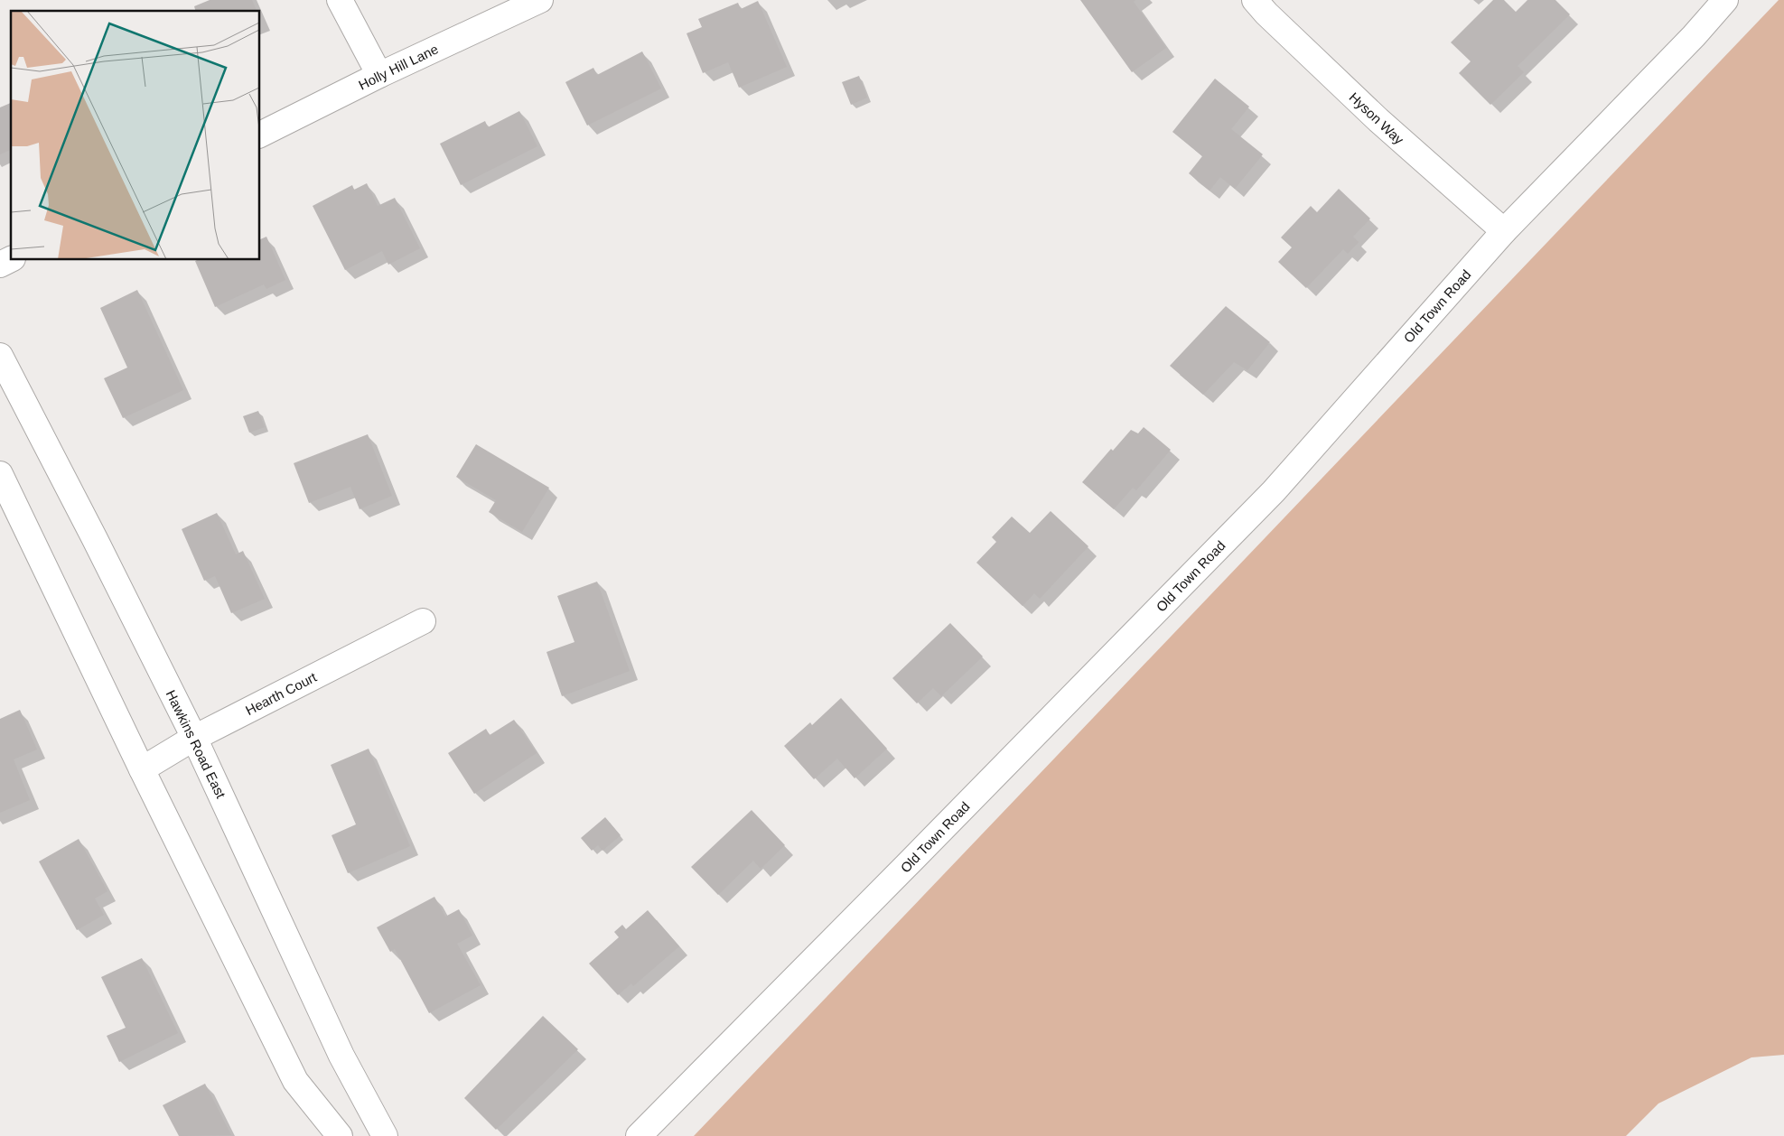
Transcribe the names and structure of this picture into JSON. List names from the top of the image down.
{
  "streets": {
    "street": [
      "Holly Hill Lane",
      "Hyson Way",
      "Old Town Road",
      "Hearth Court",
      "Hawkins Road East"
    ]
  },
  "crossings": [
    ["Hyson Way", "Old Town Road"],
    ["Hearth Court", "Hawkins Road East"]
  ]
}
